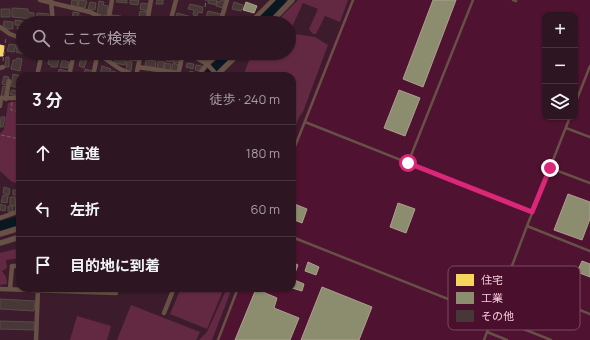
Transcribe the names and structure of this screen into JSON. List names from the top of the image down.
{
  "legend": ["住宅", "工業", "その他"],
  "page": {
    "map_buttons": ["+", "−"],
    "search": "ここで検索",
    "heading": ["3 分", "徒歩 · 240 m"],
    "list": [
      ["直進", "180 m"],
      ["左折", "60 m"],
      "目的地に到着"
    ]
  }
}
